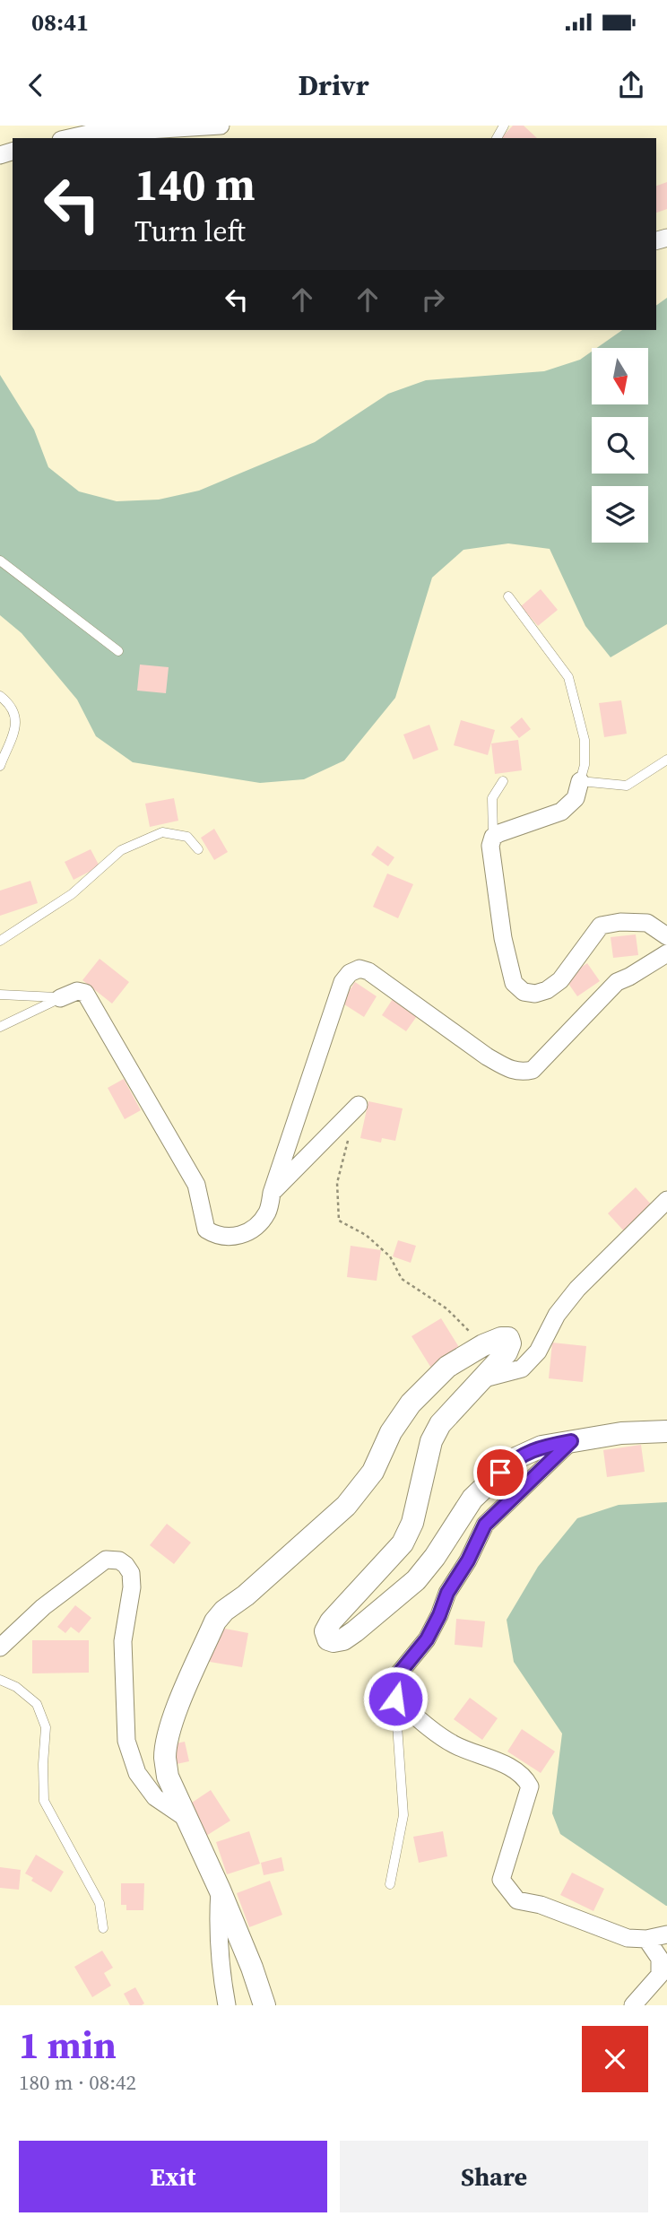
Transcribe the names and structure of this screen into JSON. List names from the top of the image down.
{
  "north": "bottom",
  "page": {
    "status": "08:41",
    "header": "Drivr",
    "turn": ["140 m", "Turn left"],
    "heading": ["1 min", "180 m · 08:42"],
    "buttons": ["Exit", "Share"]
  }
}
